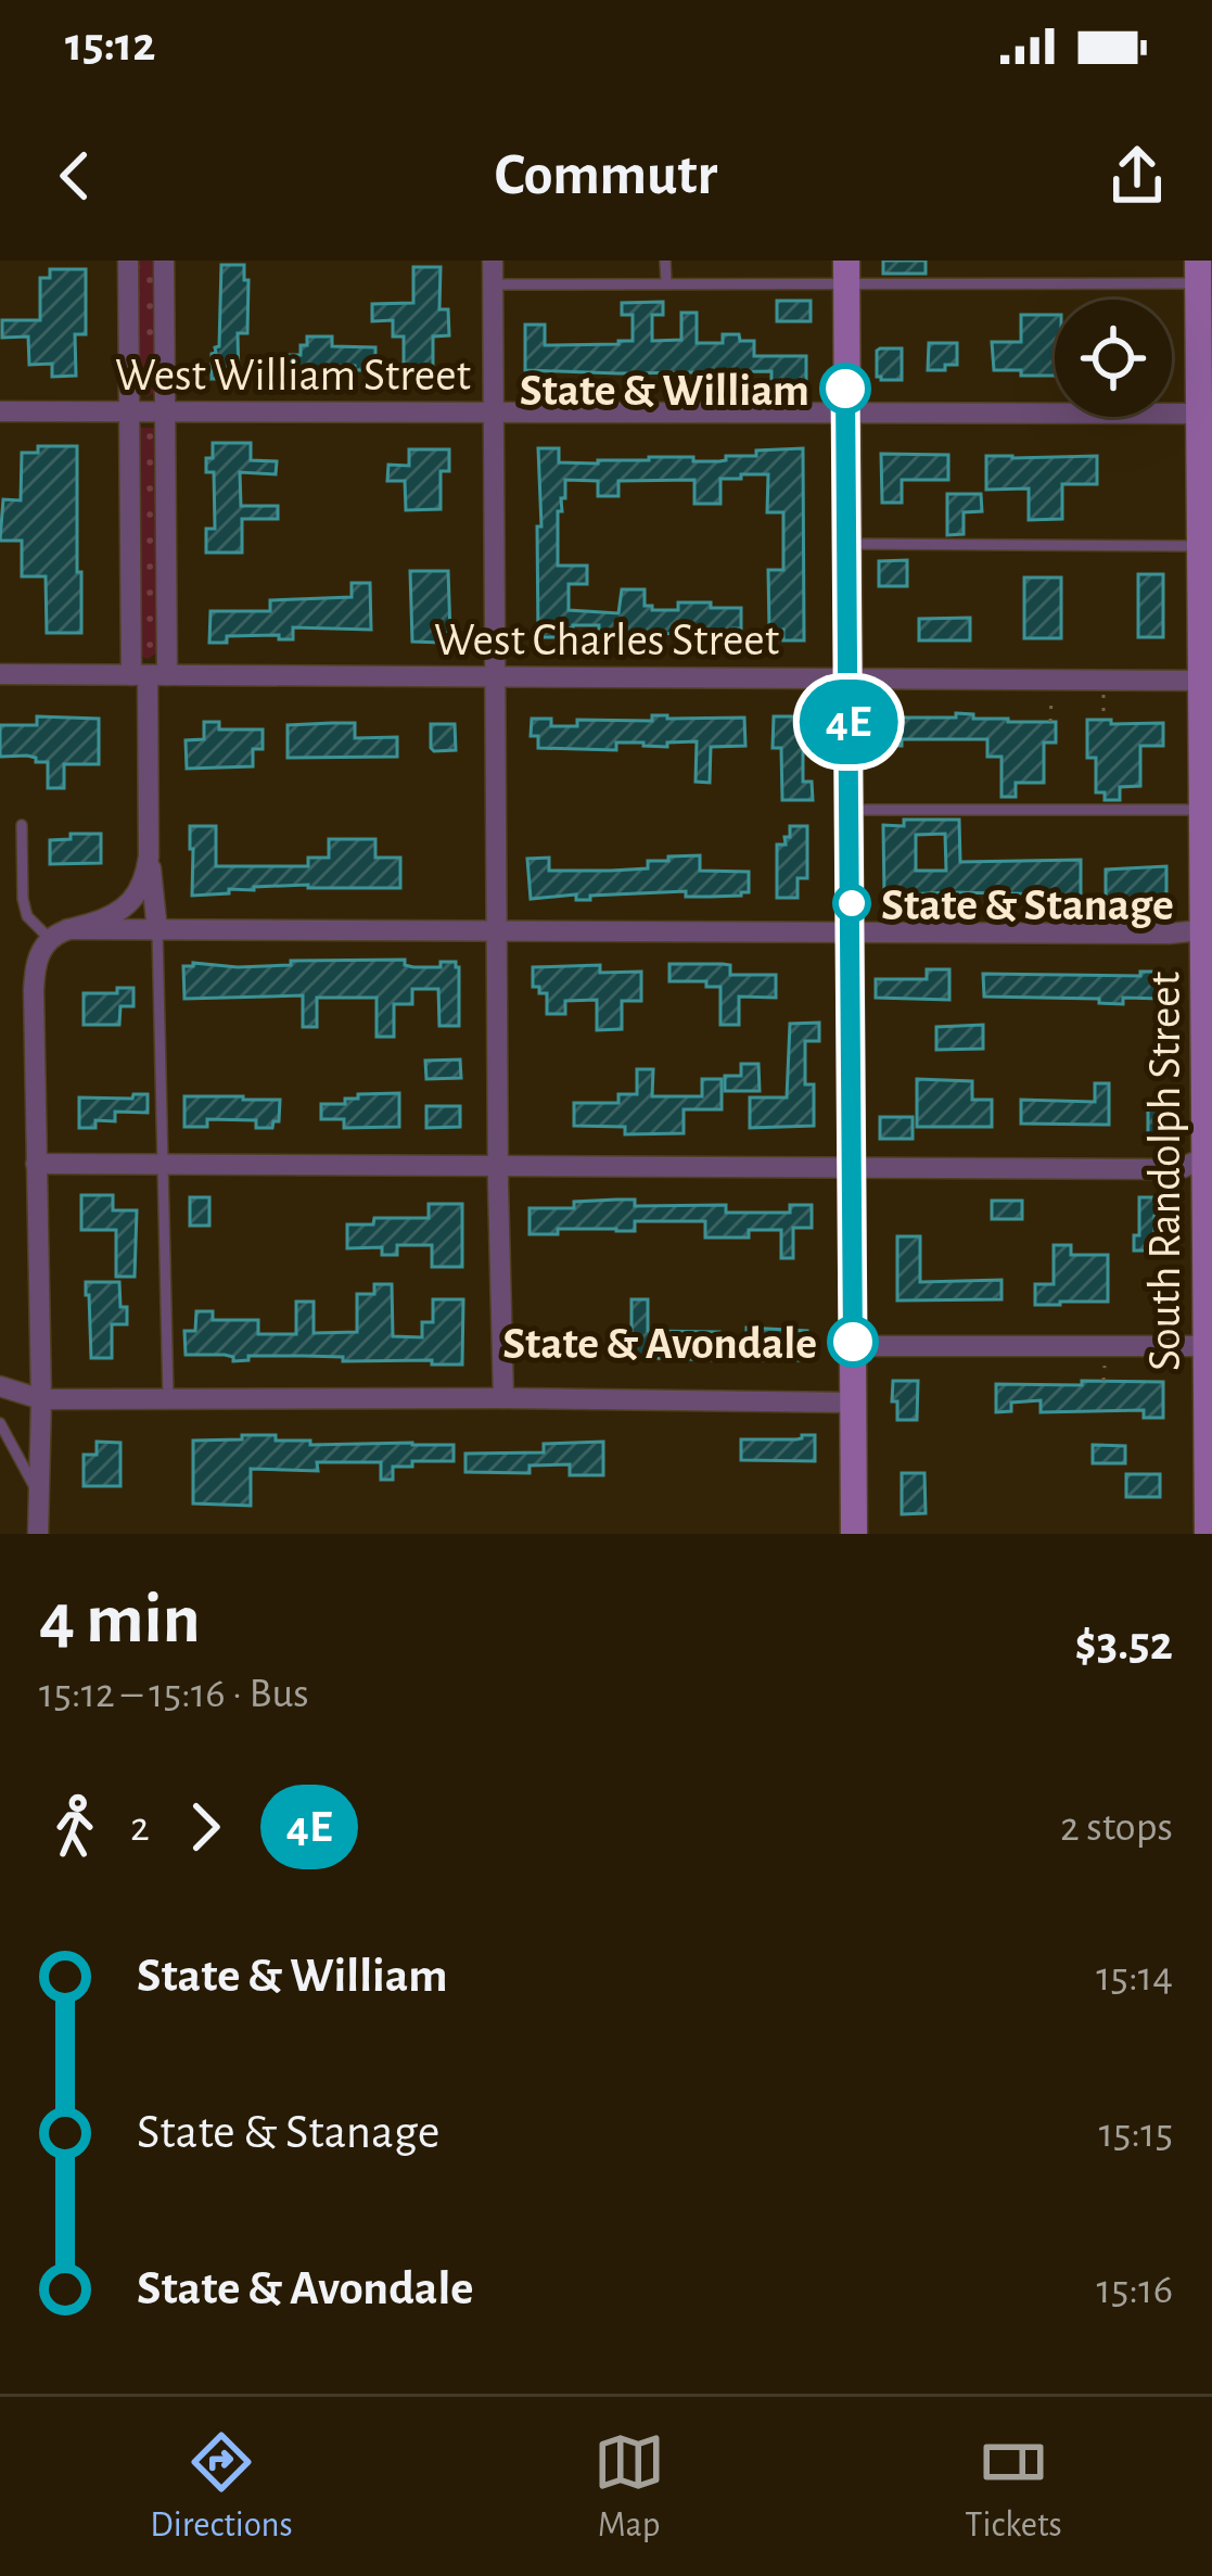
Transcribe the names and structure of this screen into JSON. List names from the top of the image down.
{
  "streets": {
    "main road": ["South Randolph Street"],
    "street": ["West William Street", "West Charles Street"]
  },
  "crossings": [
    ["West William Street", "South Randolph Street"],
    ["West Charles Street", "South Randolph Street"]
  ],
  "places": ["State & William", "State & Stanage", "State & Avondale"],
  "lines": ["bus line 4E"],
  "page": {
    "status": "15:12",
    "header": "Commutr",
    "on_map": "4E",
    "heading": ["4 min", "15:12 – 15:16 · Bus", "$3.52"],
    "legs": ["2", "4E", "2 stops"],
    "list": [
      {
        "name": "State & William",
        "value": "15:14"
      },
      {
        "name": "State & Stanage",
        "value": "15:15"
      },
      {
        "name": "State & Avondale",
        "value": "15:16"
      }
    ],
    "tabs": ["Directions", "Map", "Tickets"]
  }
}
